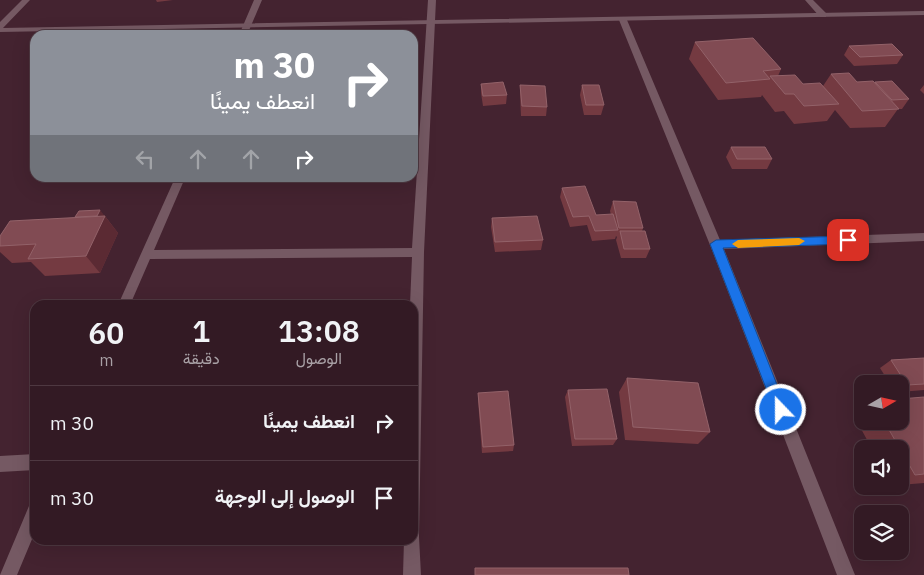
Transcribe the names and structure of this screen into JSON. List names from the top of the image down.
{
  "north": "right",
  "page": {
    "turn": ["30 m", "انعطف يمينًا"],
    "eta": [
      "13:08",
      "الوصول",
      "1",
      "دقيقة",
      "60",
      "m"
    ],
    "list": [
      {
        "name": "انعطف يمينًا",
        "value": "30 m"
      },
      {
        "name": "الوصول إلى الوجهة",
        "value": "30 m"
      }
    ]
  }
}
